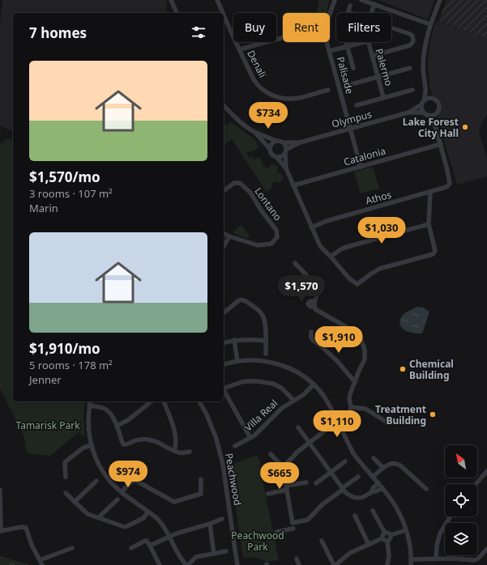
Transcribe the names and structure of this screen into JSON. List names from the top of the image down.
{
  "streets": {
    "street": [
      "Denali",
      "Palermo",
      "Palisade",
      "Olympus",
      "Catalonia",
      "Athos",
      "Lontano",
      "Villa Real",
      "Peachwood"
    ]
  },
  "crossings": [
    ["Palisade", "Olympus"],
    ["Palisade", "Catalonia"],
    ["Catalonia", "Athos"]
  ],
  "parks": ["Tamarisk Park", "Peachwood Park"],
  "places": ["Lake Forest City Hall", "Chemical Building", "Treatment Building"],
  "north": "top left",
  "page": {
    "chip": ["Buy", "Rent", "Filters"],
    "heading": "7 homes",
    "list": [
      {
        "name": "$1,570/mo",
        "note": "3 rooms · 107 m² · Marin"
      },
      {
        "name": "$1,910/mo",
        "note": "5 rooms · 178 m² · Jenner"
      }
    ],
    "price": [
      "$734",
      "$1,030",
      "$1,570",
      "$1,910",
      "$1,110",
      "$974",
      "$665"
    ]
  }
}
